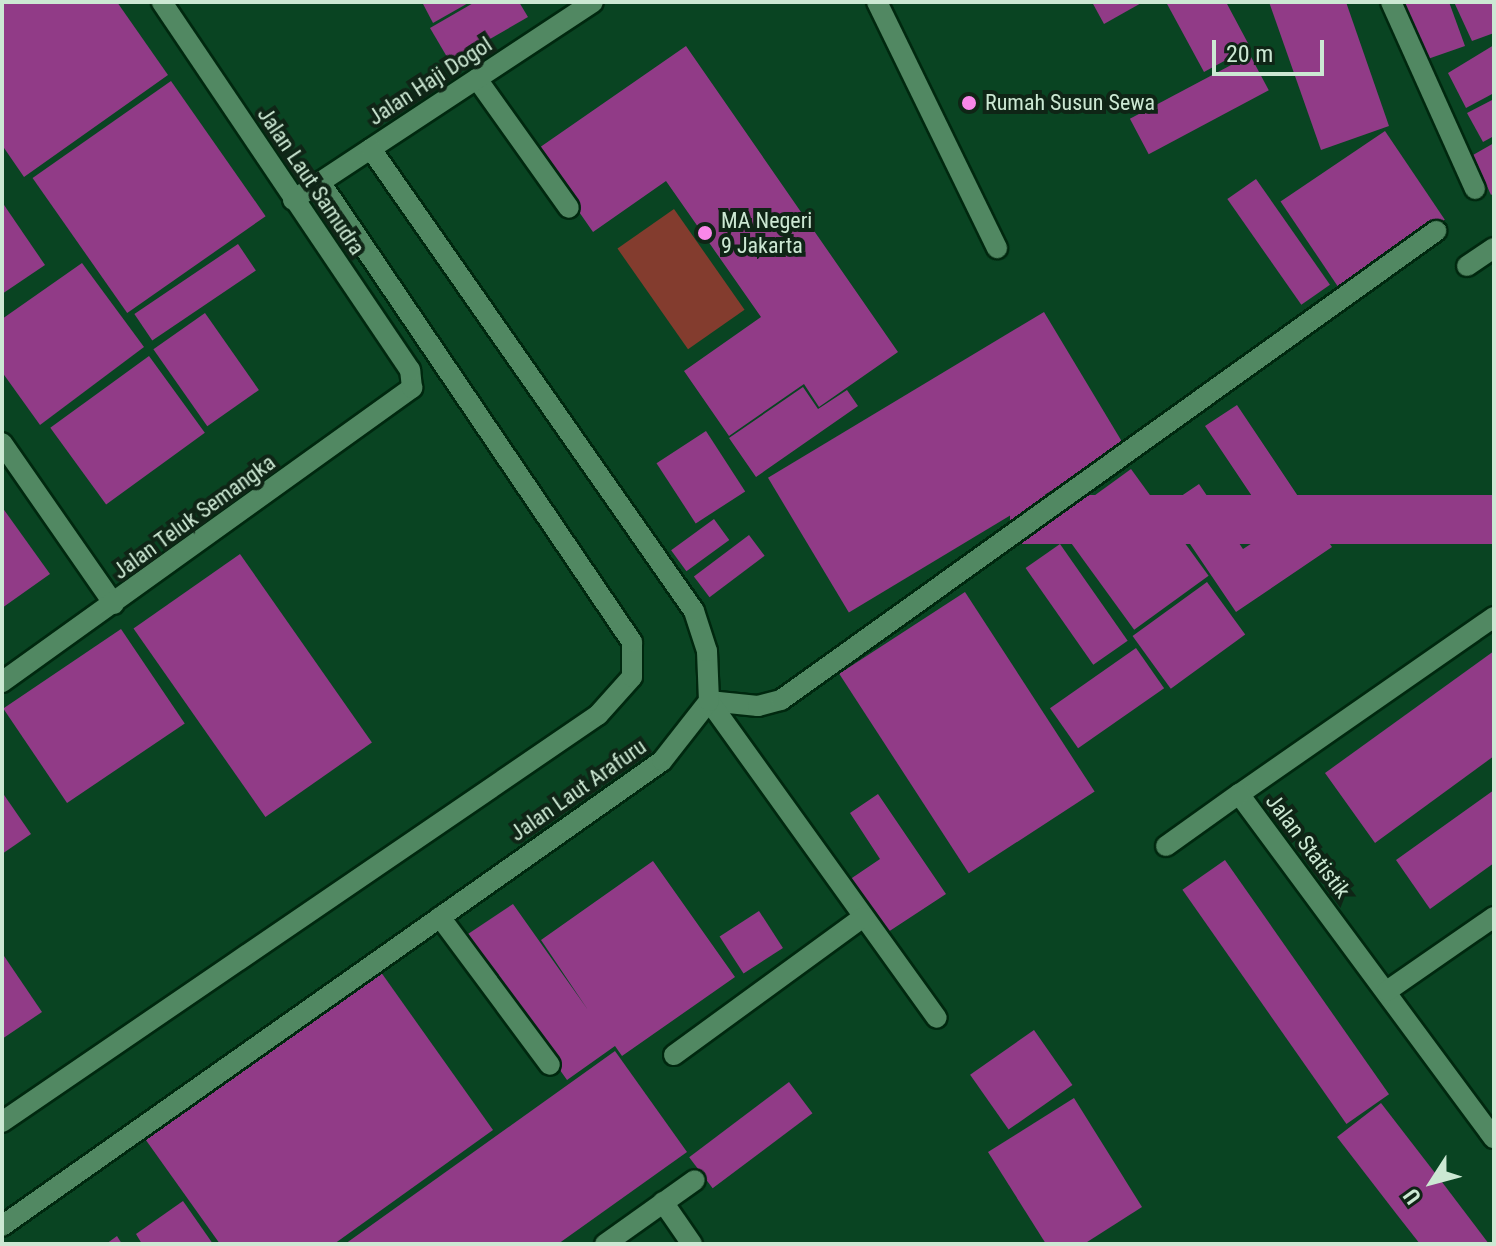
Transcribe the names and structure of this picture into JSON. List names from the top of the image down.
{
  "streets": {
    "street": [
      "Jalan Haji Dogol",
      "Jalan Laut Samudra",
      "Jalan Teluk Semangka",
      "Jalan Laut Arafuru",
      "Jalan Statistik"
    ]
  },
  "crossings": [
    ["Jalan Haji Dogol", "Jalan Laut Samudra"],
    ["Jalan Laut Samudra", "Jalan Teluk Semangka"]
  ],
  "places": ["Rumah Susun Sewa", "MA Negeri 9 Jakarta"],
  "scale_bar": "20 m",
  "north": "bottom left"
}
